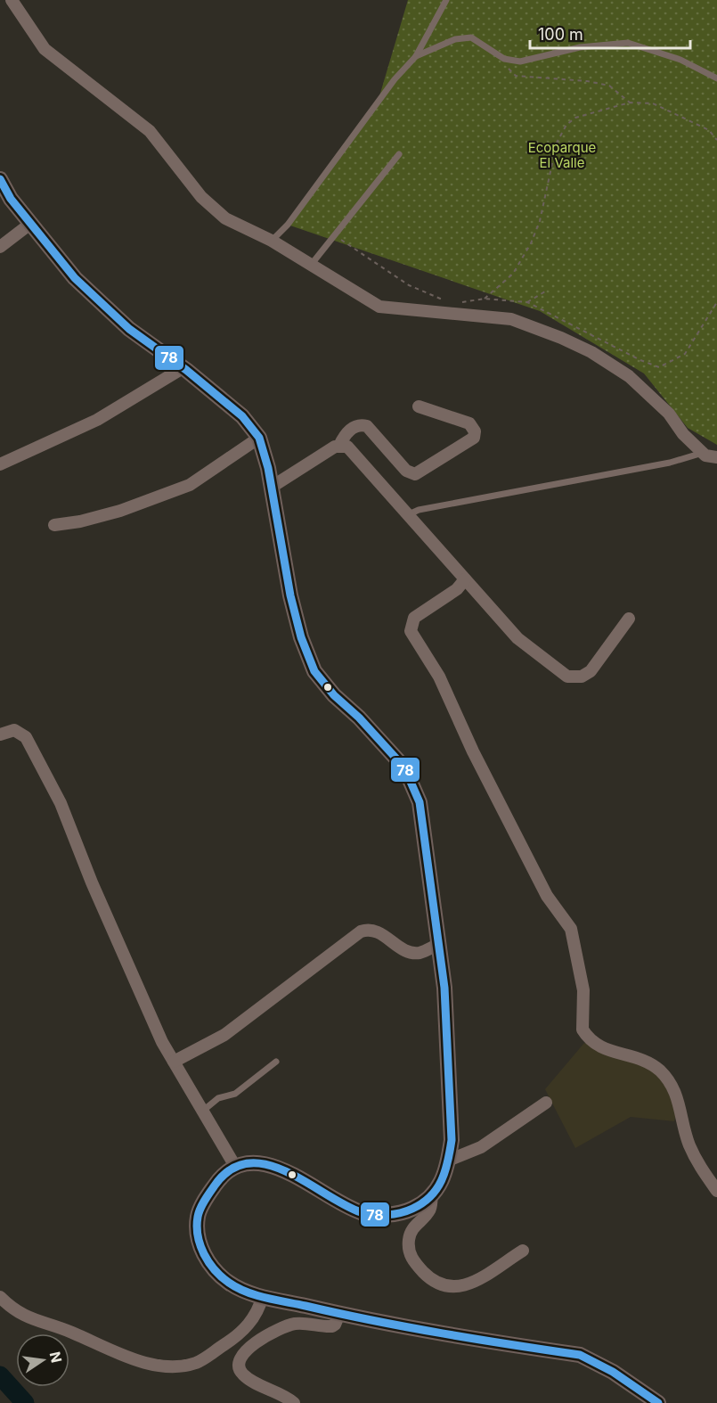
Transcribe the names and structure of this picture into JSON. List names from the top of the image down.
{
  "parks": ["Ecoparque El Valle"],
  "lines": ["transit line 78"],
  "scale_bar": "100 m",
  "north": "right"
}
